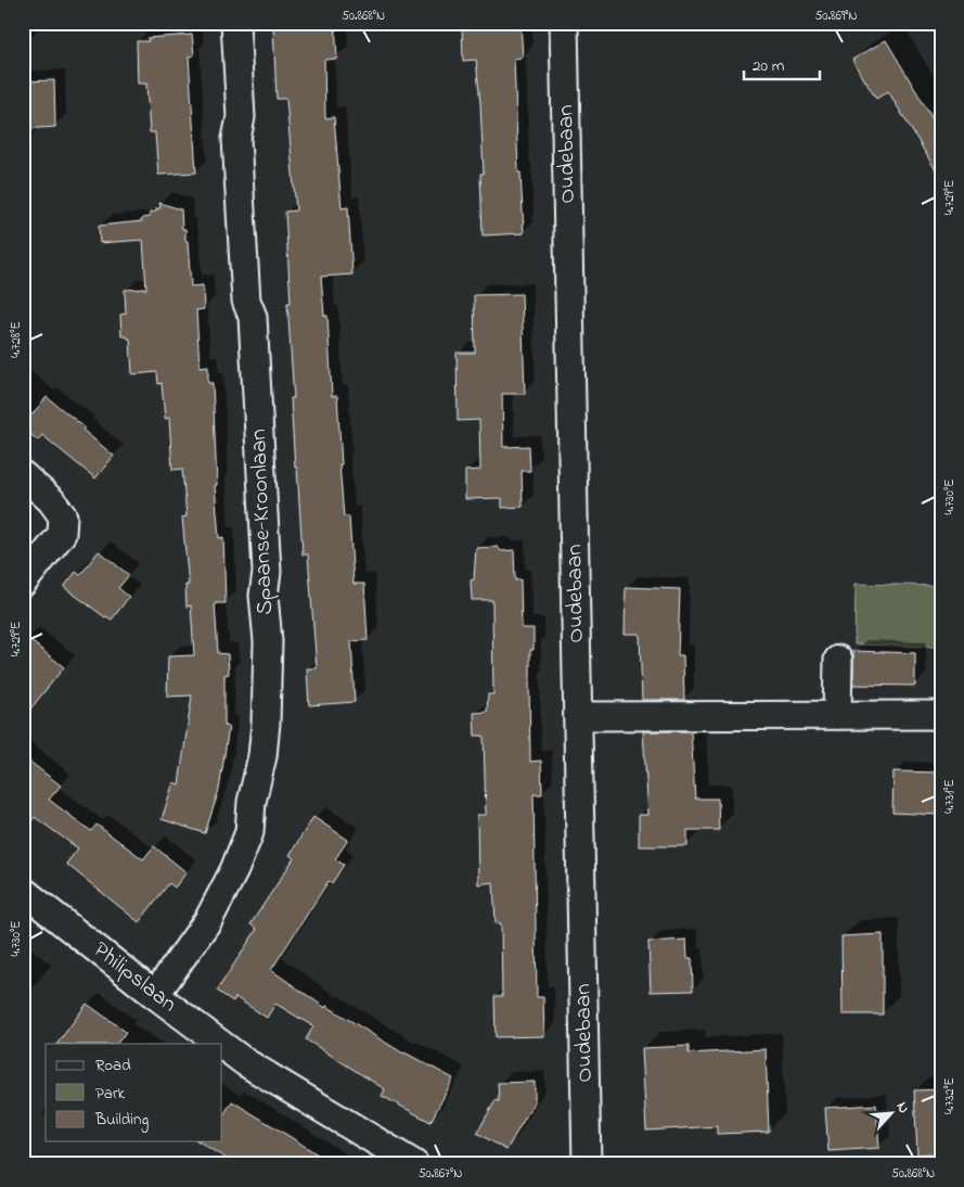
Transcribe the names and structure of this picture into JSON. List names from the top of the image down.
{
  "streets": {
    "street": ["Oudebaan", "Spaanse-Kroonlaan", "Philipslaan"]
  },
  "crossings": [
    ["Spaanse-Kroonlaan", "Philipslaan"]
  ],
  "legend": ["Road", "Park", "Building"],
  "scale_bar": "20 m",
  "north": "top right",
  "coordinates": [
    "50.868°N",
    "50.869°N",
    "4.729°E",
    "4.728°E",
    "4.730°E",
    "4.731°E",
    "4.732°E",
    "50.867°N"
  ]
}
